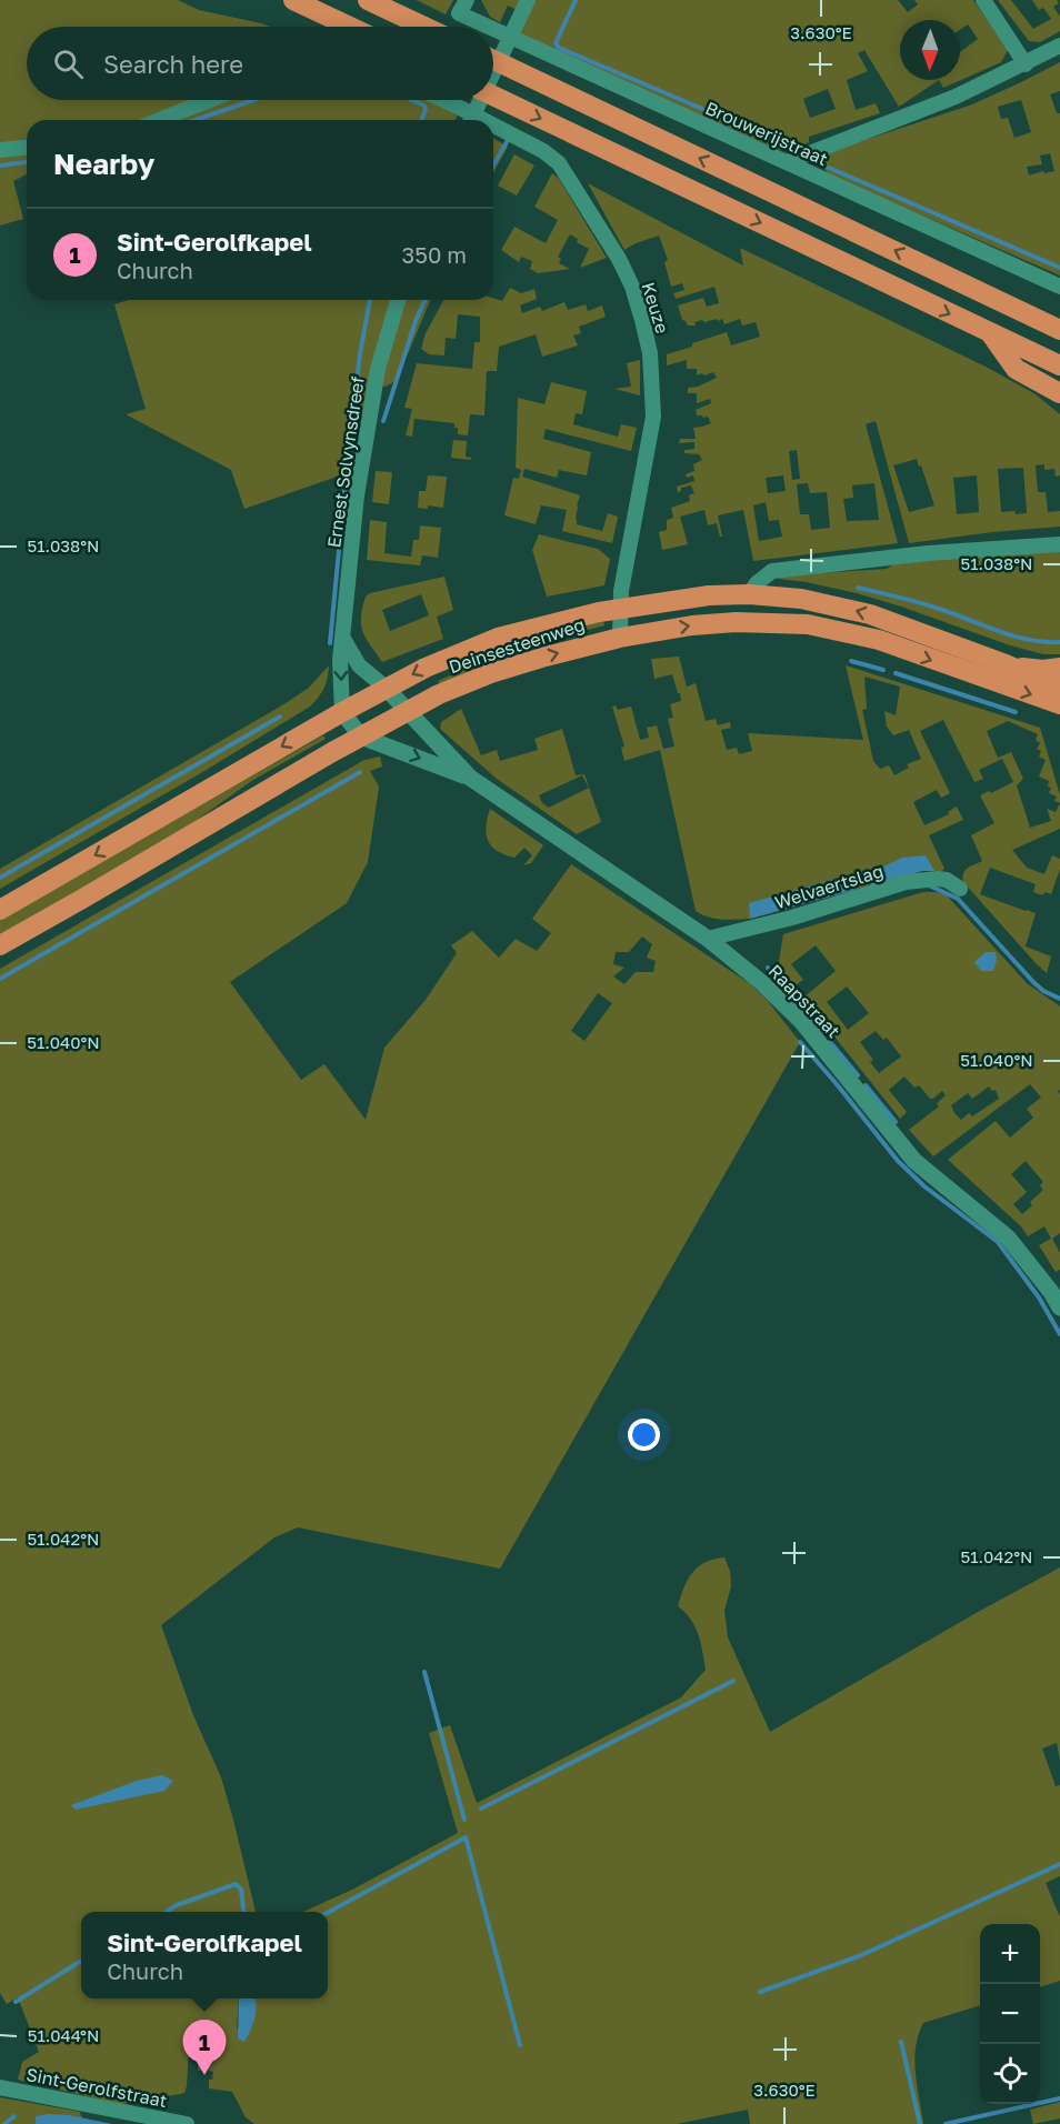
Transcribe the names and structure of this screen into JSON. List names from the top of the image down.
{
  "streets": {
    "highway": ["Deinsesteenweg"],
    "street": [
      "Brouwerijstraat",
      "Keuze",
      "Ernest Solvynsdreef",
      "Welvaertslag",
      "Raapstraat",
      "Sint-Gerolfstraat"
    ]
  },
  "crossings": [
    ["Keuze", "Deinsesteenweg"],
    ["Ernest Solvynsdreef", "Deinsesteenweg"],
    ["Deinsesteenweg", "Raapstraat"],
    ["Welvaertslag", "Raapstraat"]
  ],
  "north": "bottom",
  "page": {
    "search": "Search here",
    "heading": "Nearby",
    "list": [
      {
        "mark": "1",
        "name": "Sint-Gerolfkapel",
        "note": "Church",
        "value": "350 m"
      }
    ],
    "popup": ["Sint-Gerolfkapel", "Church"],
    "map_buttons": ["+", "−"],
    "pins": "1"
  },
  "coordinates": [
    "3.630°E",
    "51.038°N",
    "51.040°N",
    "51.042°N",
    "51.044°N"
  ]
}
